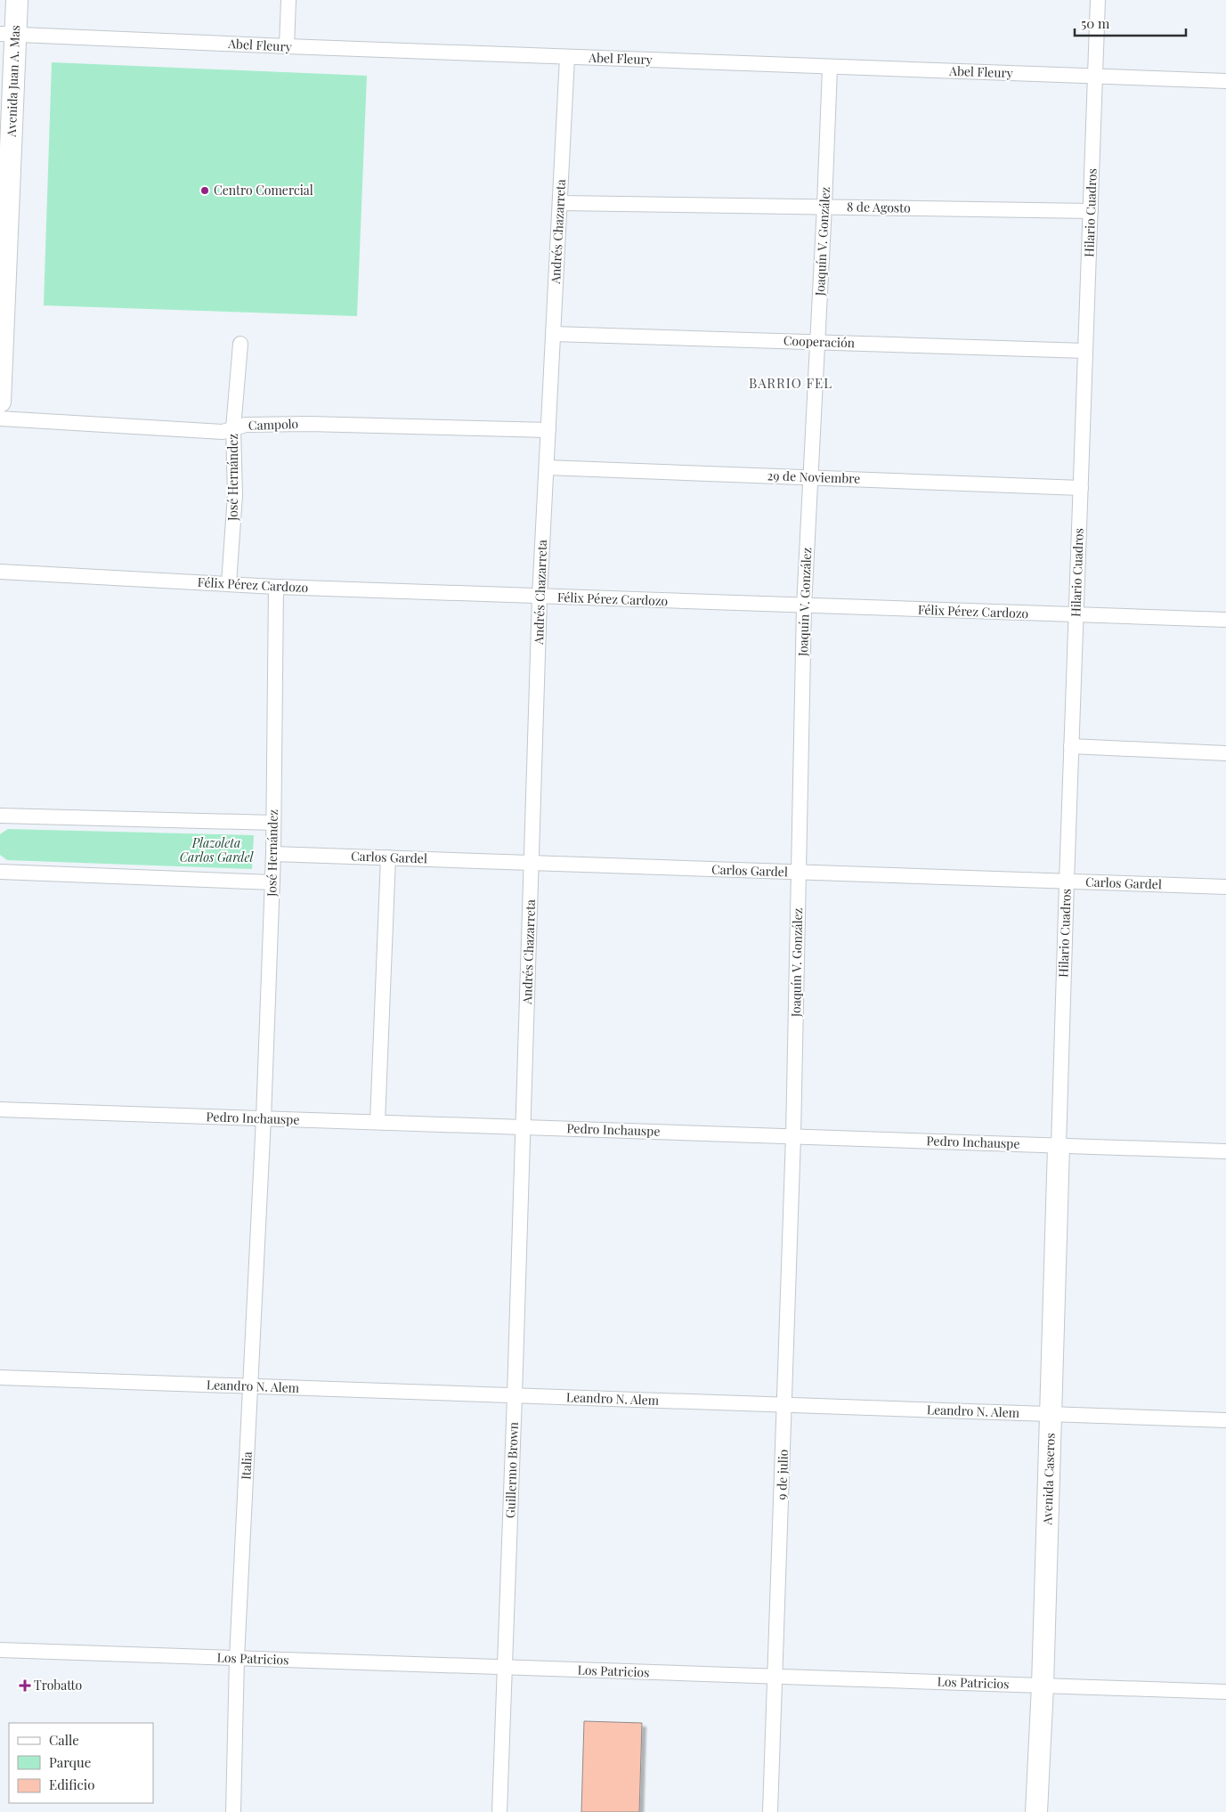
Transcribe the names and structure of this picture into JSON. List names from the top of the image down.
{
  "streets": {
    "main road": ["Avenida Juan A. Mas", "Avenida Caseros"],
    "street": [
      "Abel Fleury",
      "8 de Agosto",
      "Hilario Cuadros",
      "Andrés Chazarreta",
      "Joaquín V. González",
      "Cooperación",
      "Campolo",
      "José Hernández",
      "29 de Noviembre",
      "Félix Pérez Cardozo",
      "Carlos Gardel",
      "Pedro Inchauspe",
      "Leandro N. Alem",
      "Italia",
      "Guillermo Brown",
      "9 de julio",
      "Los Patricios"
    ]
  },
  "crossings": [
    ["Abel Fleury", "Avenida Juan A. Mas"],
    ["Abel Fleury", "Hilario Cuadros"],
    ["Abel Fleury", "Andrés Chazarreta"],
    ["Abel Fleury", "Joaquín V. González"],
    ["8 de Agosto", "Hilario Cuadros"],
    ["8 de Agosto", "Andrés Chazarreta"],
    ["8 de Agosto", "Joaquín V. González"],
    ["Hilario Cuadros", "Cooperación"],
    ["Hilario Cuadros", "29 de Noviembre"],
    ["Hilario Cuadros", "Félix Pérez Cardozo"],
    ["Hilario Cuadros", "Carlos Gardel"],
    ["Hilario Cuadros", "Pedro Inchauspe"],
    ["Hilario Cuadros", "Avenida Caseros"],
    ["Andrés Chazarreta", "Cooperación"],
    ["Andrés Chazarreta", "Campolo"],
    ["Andrés Chazarreta", "29 de Noviembre"],
    ["Andrés Chazarreta", "Félix Pérez Cardozo"],
    ["Andrés Chazarreta", "Carlos Gardel"],
    ["Andrés Chazarreta", "Pedro Inchauspe"],
    ["Andrés Chazarreta", "Guillermo Brown"],
    ["Joaquín V. González", "Cooperación"],
    ["Joaquín V. González", "29 de Noviembre"],
    ["Joaquín V. González", "Félix Pérez Cardozo"],
    ["Joaquín V. González", "Carlos Gardel"],
    ["Joaquín V. González", "Pedro Inchauspe"],
    ["Joaquín V. González", "9 de julio"],
    ["Campolo", "José Hernández"],
    ["José Hernández", "Félix Pérez Cardozo"],
    ["José Hernández", "Carlos Gardel"],
    ["José Hernández", "Pedro Inchauspe"],
    ["José Hernández", "Italia"],
    ["Pedro Inchauspe", "Italia"],
    ["Pedro Inchauspe", "Guillermo Brown"],
    ["Pedro Inchauspe", "9 de julio"],
    ["Pedro Inchauspe", "Avenida Caseros"],
    ["Leandro N. Alem", "Italia"],
    ["Leandro N. Alem", "Guillermo Brown"],
    ["Leandro N. Alem", "9 de julio"],
    ["Leandro N. Alem", "Avenida Caseros"],
    ["Italia", "Los Patricios"],
    ["Guillermo Brown", "Los Patricios"],
    ["9 de julio", "Los Patricios"],
    ["Avenida Caseros", "Los Patricios"]
  ],
  "districts": ["BARRIO FEL"],
  "parks": ["Plazoleta Carlos Gardel"],
  "places": {
    "other": ["Centro Comercial"],
    "health": ["Trobatto"]
  },
  "legend": ["Calle", "Parque", "Edificio"],
  "scale_bar": "50 m"
}
